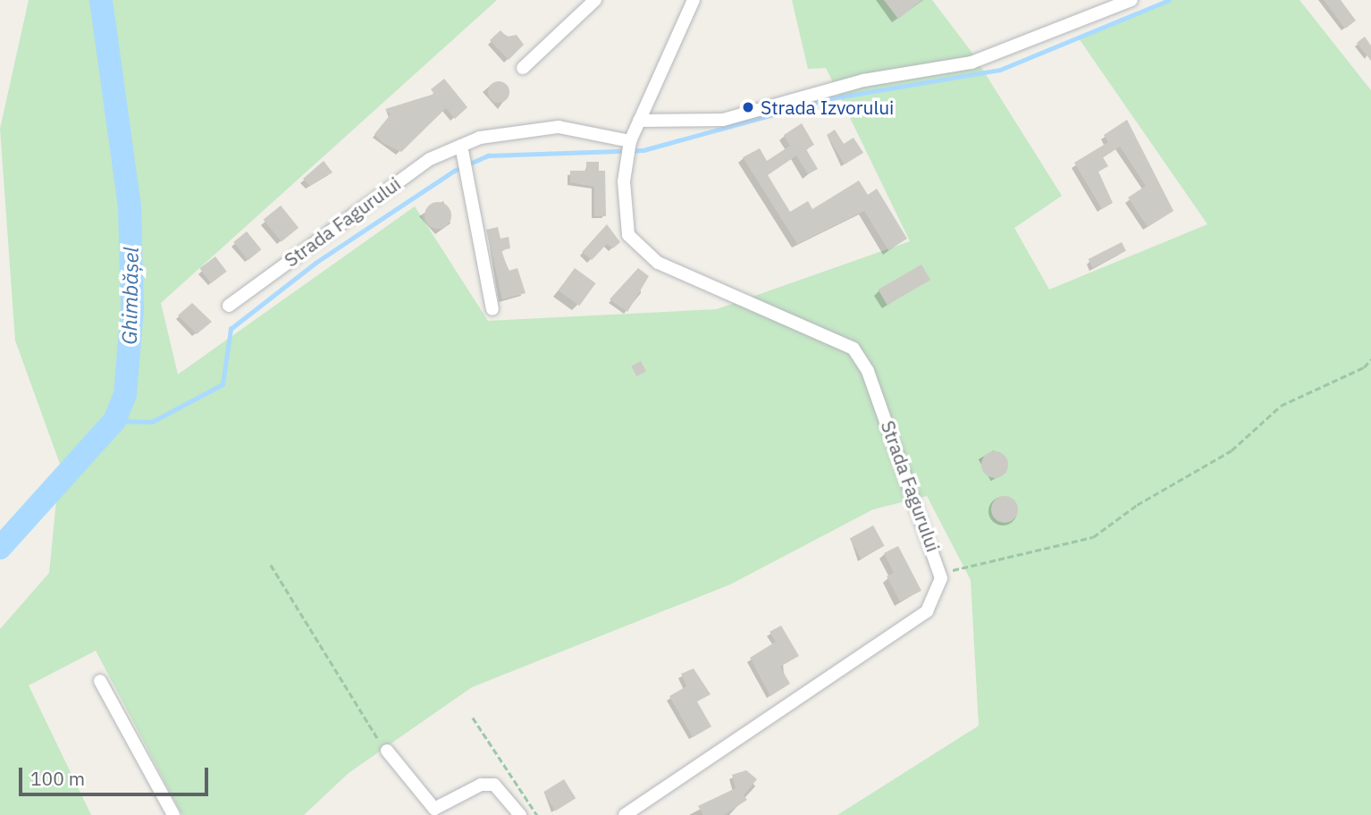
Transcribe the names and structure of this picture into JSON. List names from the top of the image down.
{
  "streets": {
    "street": ["Strada Fagurului"]
  },
  "water": ["Ghimbășel"],
  "places": ["Strada Izvorului"],
  "scale_bar": "100 m"
}
